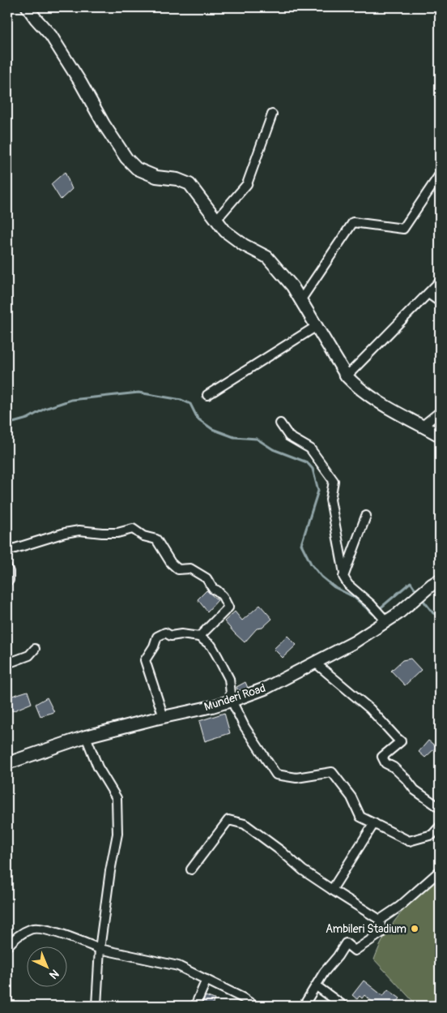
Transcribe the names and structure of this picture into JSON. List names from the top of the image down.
{
  "streets": {
    "main road": ["Munderi Road"]
  },
  "places": ["Ambileri Stadium"],
  "north": "bottom right"
}
